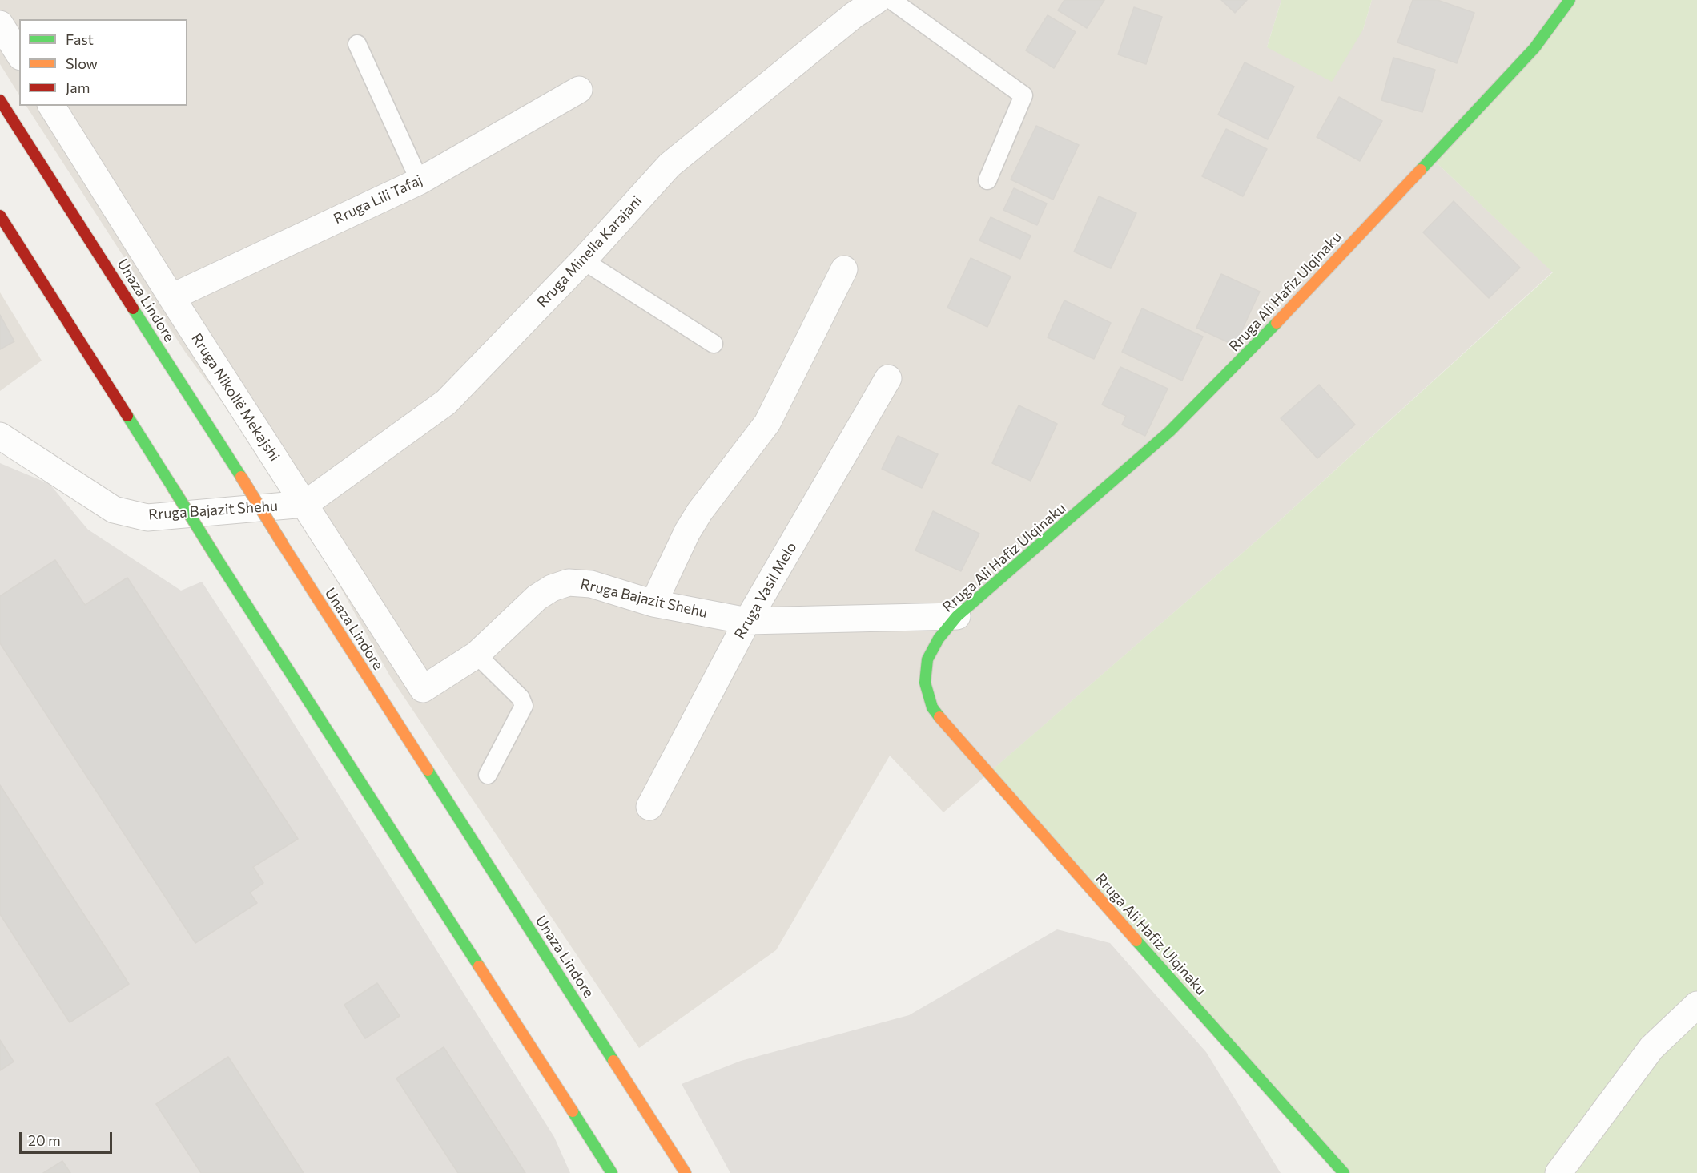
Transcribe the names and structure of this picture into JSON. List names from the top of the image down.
{
  "streets": {
    "main road": ["Rruga Ali Hafiz Ulqinaku", "Unaza Lindore"],
    "street": [
      "Rruga Lili Tafaj",
      "Rruga Minella Karajani",
      "Rruga Nikollë Mekajshi",
      "Rruga Bajazit Shehu",
      "Rruga Vasil Melo"
    ]
  },
  "crossings": [
    ["Rruga Lili Tafaj", "Rruga Nikollë Mekajshi"],
    ["Rruga Minella Karajani", "Rruga Nikollë Mekajshi"],
    ["Rruga Minella Karajani", "Rruga Bajazit Shehu"],
    ["Rruga Ali Hafiz Ulqinaku", "Rruga Bajazit Shehu"],
    ["Rruga Nikollë Mekajshi", "Rruga Bajazit Shehu"],
    ["Rruga Bajazit Shehu", "Rruga Vasil Melo"]
  ],
  "legend": ["Fast", "Slow", "Jam"],
  "scale_bar": "20 m"
}
